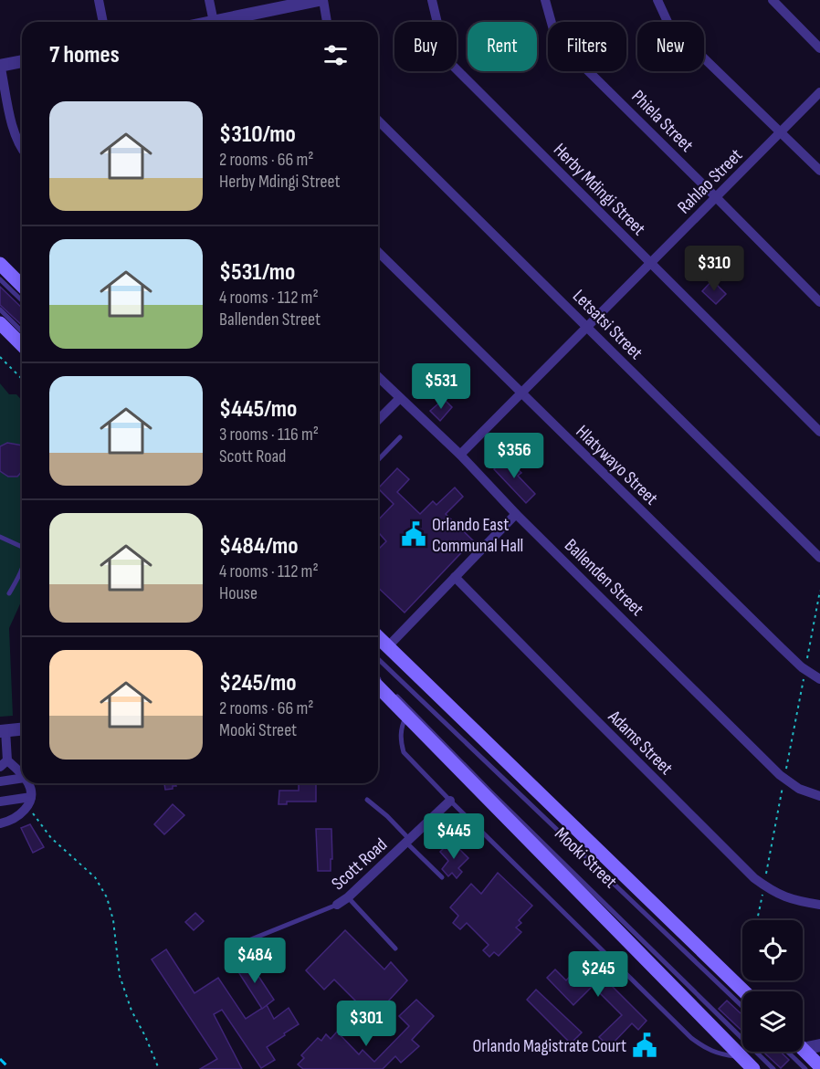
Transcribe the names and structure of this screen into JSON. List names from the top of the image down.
{
  "streets": {
    "main road": ["Mooki Street"],
    "street": [
      "Phiela Street",
      "Rahlao Street",
      "Herby Mdingi Street",
      "Letsatsi Street",
      "Hlatywayo Street",
      "Ballenden Street",
      "Adams Street",
      "Scott Road"
    ]
  },
  "crossings": [
    ["Phiela Street", "Rahlao Street"],
    ["Rahlao Street", "Herby Mdingi Street"],
    ["Rahlao Street", "Letsatsi Street"],
    ["Rahlao Street", "Hlatywayo Street"],
    ["Rahlao Street", "Ballenden Street"]
  ],
  "places": {
    "public building": ["Orlando East Communal Hall", "Orlando Magistrate Court"]
  },
  "page": {
    "chip": [
      "Buy",
      "Rent",
      "Filters",
      "New"
    ],
    "heading": "7 homes",
    "list": [
      {
        "name": "$310/mo",
        "note": "2 rooms · 66 m² · Herby Mdingi Street"
      },
      {
        "name": "$531/mo",
        "note": "4 rooms · 112 m² · Ballenden Street"
      },
      {
        "name": "$445/mo",
        "note": "3 rooms · 116 m² · Scott Road"
      },
      {
        "name": "$484/mo",
        "note": "4 rooms · 112 m² · House"
      },
      {
        "name": "$245/mo",
        "note": "2 rooms · 66 m² · Mooki Street"
      }
    ],
    "price": [
      "$310",
      "$531",
      "$356",
      "$445",
      "$484",
      "$245",
      "$301"
    ]
  }
}
